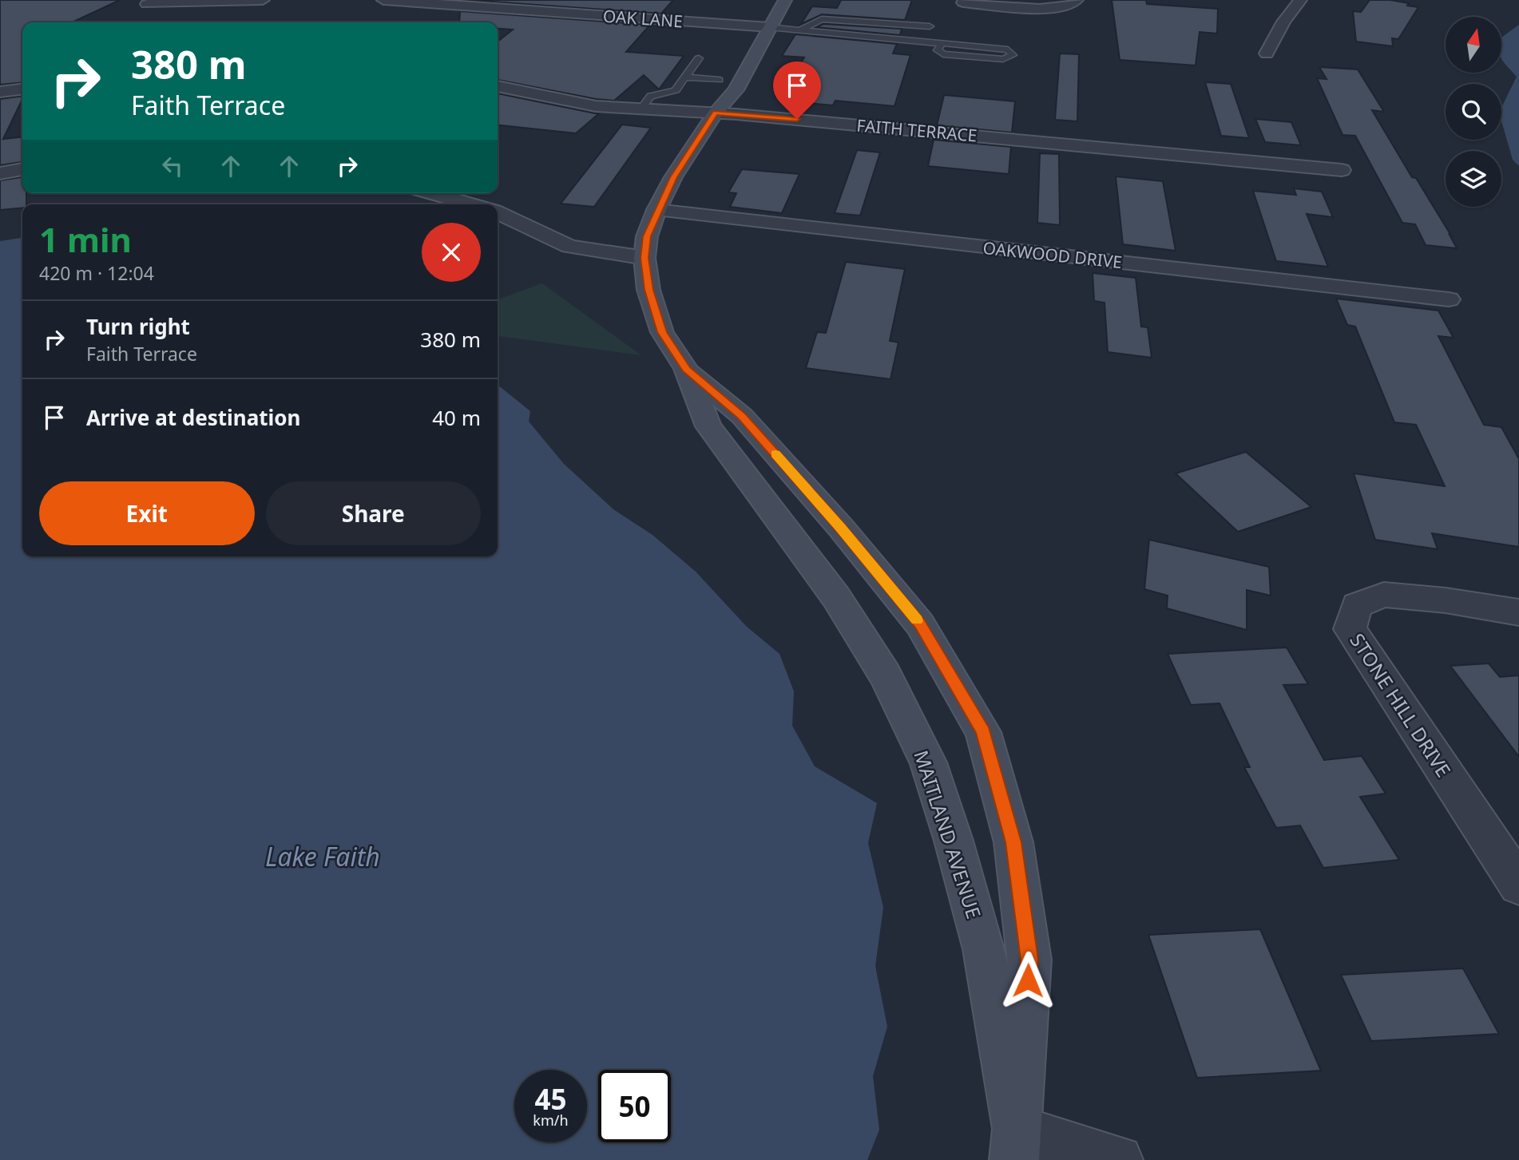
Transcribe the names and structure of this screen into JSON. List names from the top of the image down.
{
  "streets": {
    "main road": ["MAITLAND AVENUE"],
    "street": [
      "OAK LANE",
      "FAITH TERRACE",
      "OAKWOOD DRIVE",
      "STONE HILL DRIVE"
    ]
  },
  "crossings": [
    ["OAK LANE", "MAITLAND AVENUE"],
    ["FAITH TERRACE", "MAITLAND AVENUE"],
    ["OAKWOOD DRIVE", "MAITLAND AVENUE"]
  ],
  "water": ["Lake Faith"],
  "north": "top",
  "page": {
    "turn": ["380 m", "Faith Terrace"],
    "heading": ["1 min", "420 m · 12:04"],
    "list": [
      {
        "name": "Turn right",
        "note": "Faith Terrace",
        "value": "380 m"
      },
      {
        "name": "Arrive at destination",
        "value": "40 m"
      }
    ],
    "buttons": ["Exit", "Share"],
    "speed": "45 km/h",
    "limit": "50"
  }
}
